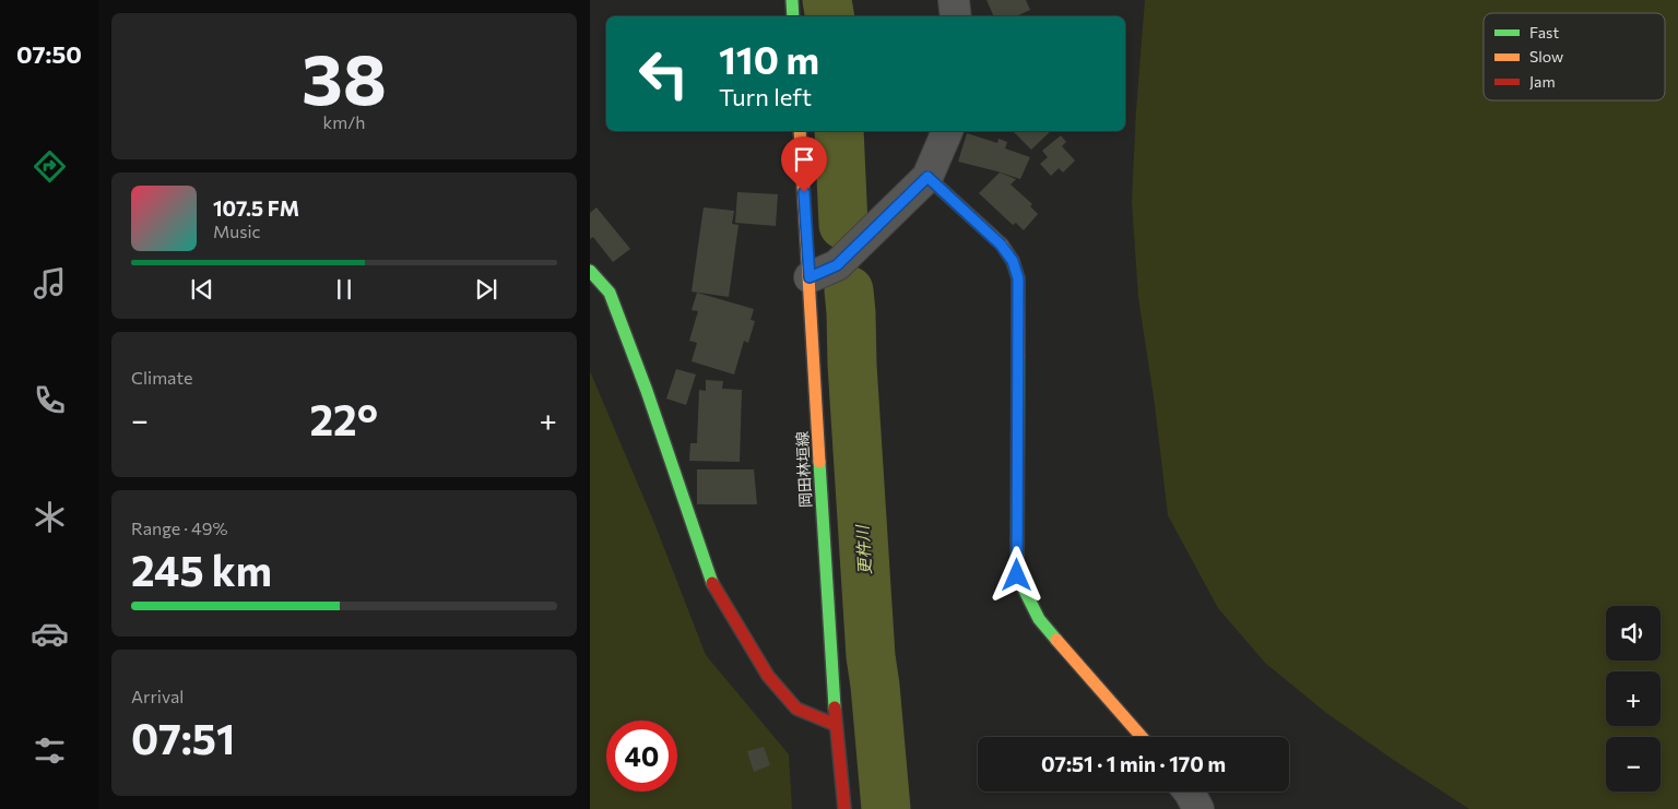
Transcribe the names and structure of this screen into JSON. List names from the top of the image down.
{
  "streets": {
    "street": ["岡田林垣線"]
  },
  "water": ["更杵川"],
  "legend": ["Fast", "Slow", "Jam"],
  "page": {
    "tabs": "07:50",
    "tile": [
      ["38", "km/h"],
      "Climate",
      ["Range · 49%", "245 km"],
      ["Arrival", "07:51"]
    ],
    "turn": ["110 m", "Turn left"],
    "song": ["107.5 FM", "Music"],
    "heat": ["−", "22°", "+"],
    "map_buttons": ["+", "−"],
    "limit": "40",
    "trip": "07:51 · 1 min · 170 m"
  }
}
